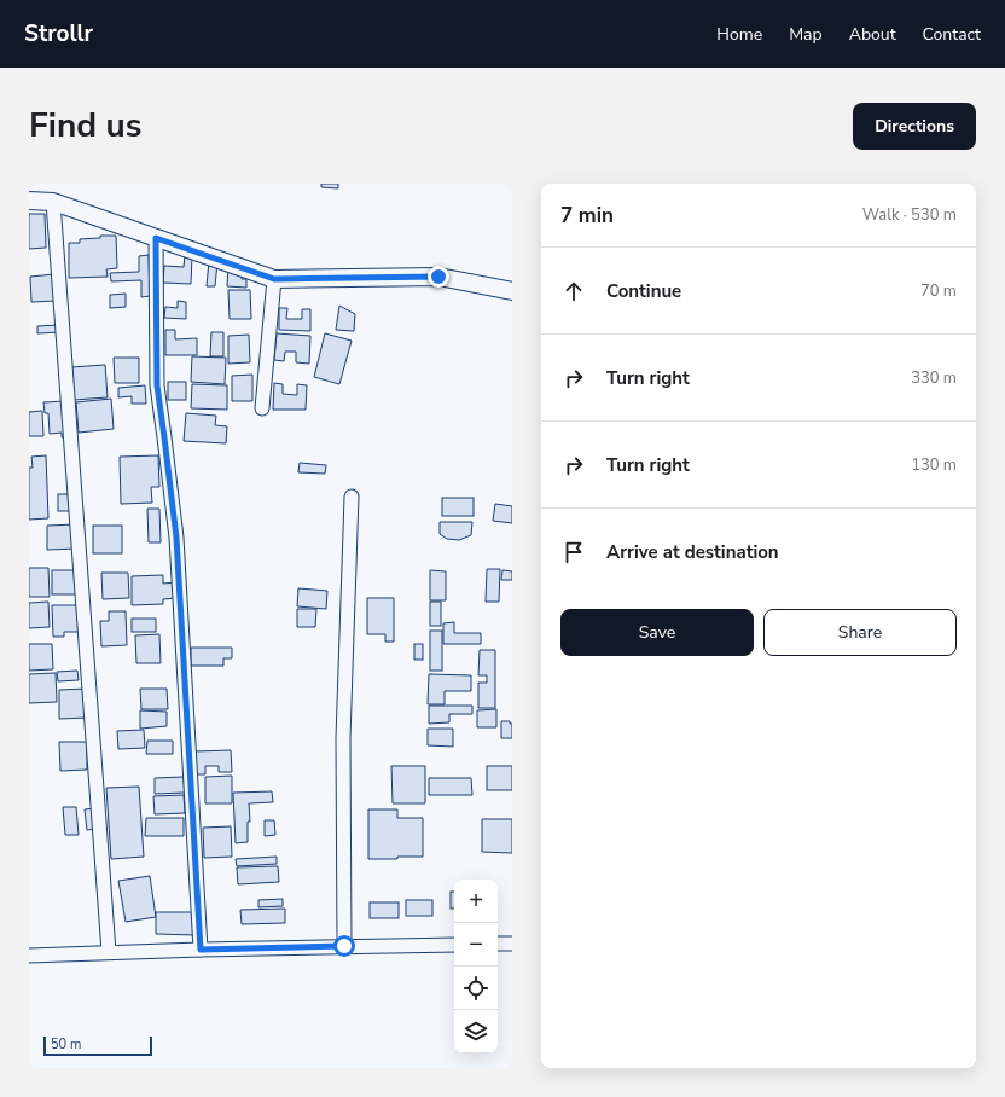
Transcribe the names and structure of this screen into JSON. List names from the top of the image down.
{
  "scale_bar": "50 m",
  "page": {
    "header": "Strollr",
    "nav": [
      "Home",
      "Map",
      "About",
      "Contact"
    ],
    "title": "Find us",
    "buttons": [
      "Directions",
      ["Save", "Share"]
    ],
    "heading": ["7 min", "Walk · 530 m"],
    "list": [
      ["Continue", "70 m"],
      ["Turn right", "330 m"],
      ["Turn right", "130 m"],
      "Arrive at destination"
    ],
    "map_buttons": ["+", "−"],
    "scale": "50 m"
  }
}
